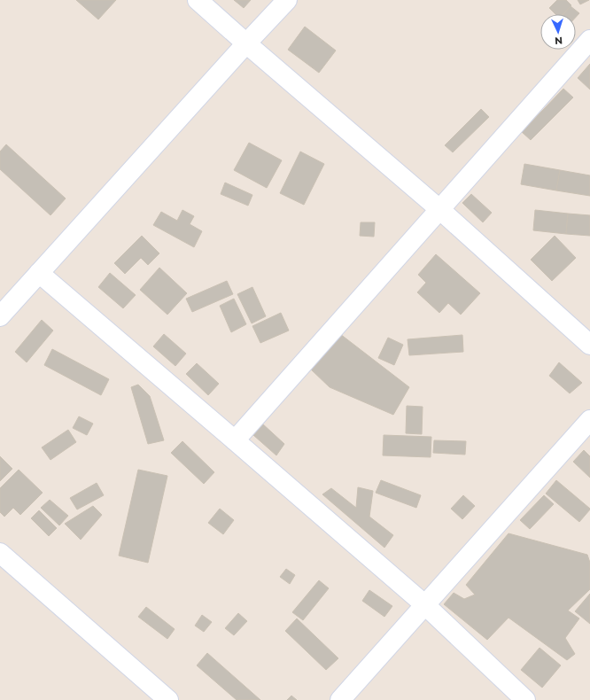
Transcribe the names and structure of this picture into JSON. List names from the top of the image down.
{
  "north": "bottom"
}
